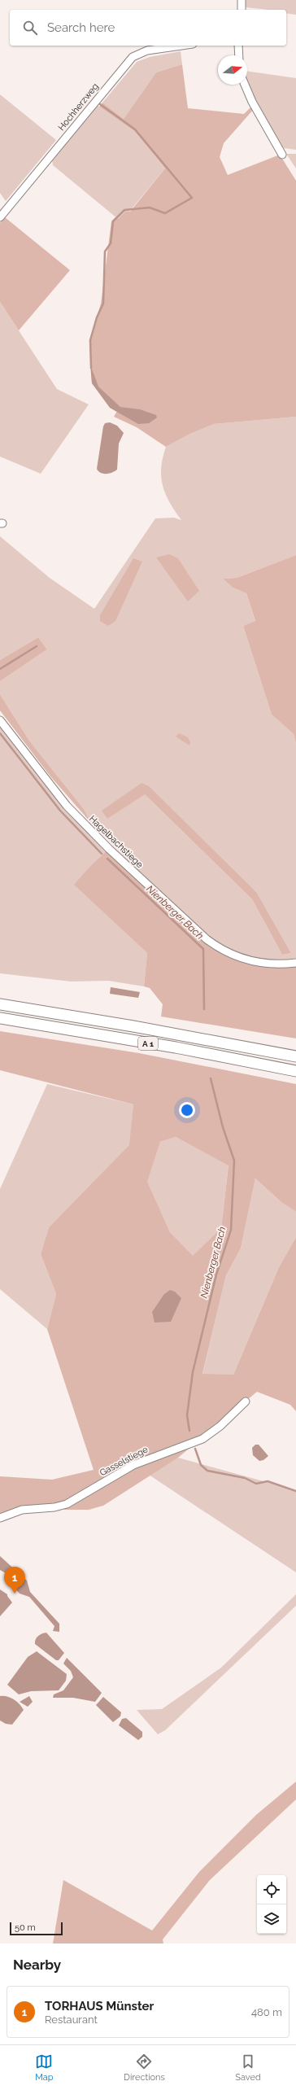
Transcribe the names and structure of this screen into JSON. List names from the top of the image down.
{
  "streets": {
    "highway": ["A 1"],
    "street": ["Hochherzweg", "Hagelbachstiege", "Gasselstiege"]
  },
  "water": ["Nienberger Bach"],
  "scale_bar": "50 m",
  "north": "right",
  "page": {
    "search": "Search here",
    "pins": "1",
    "scale": "50 m",
    "heading": "Nearby",
    "list": [
      {
        "mark": "1",
        "name": "TORHAUS Münster",
        "note": "Restaurant",
        "value": "480 m"
      }
    ],
    "nav": ["Map", "Directions", "Saved"]
  }
}
